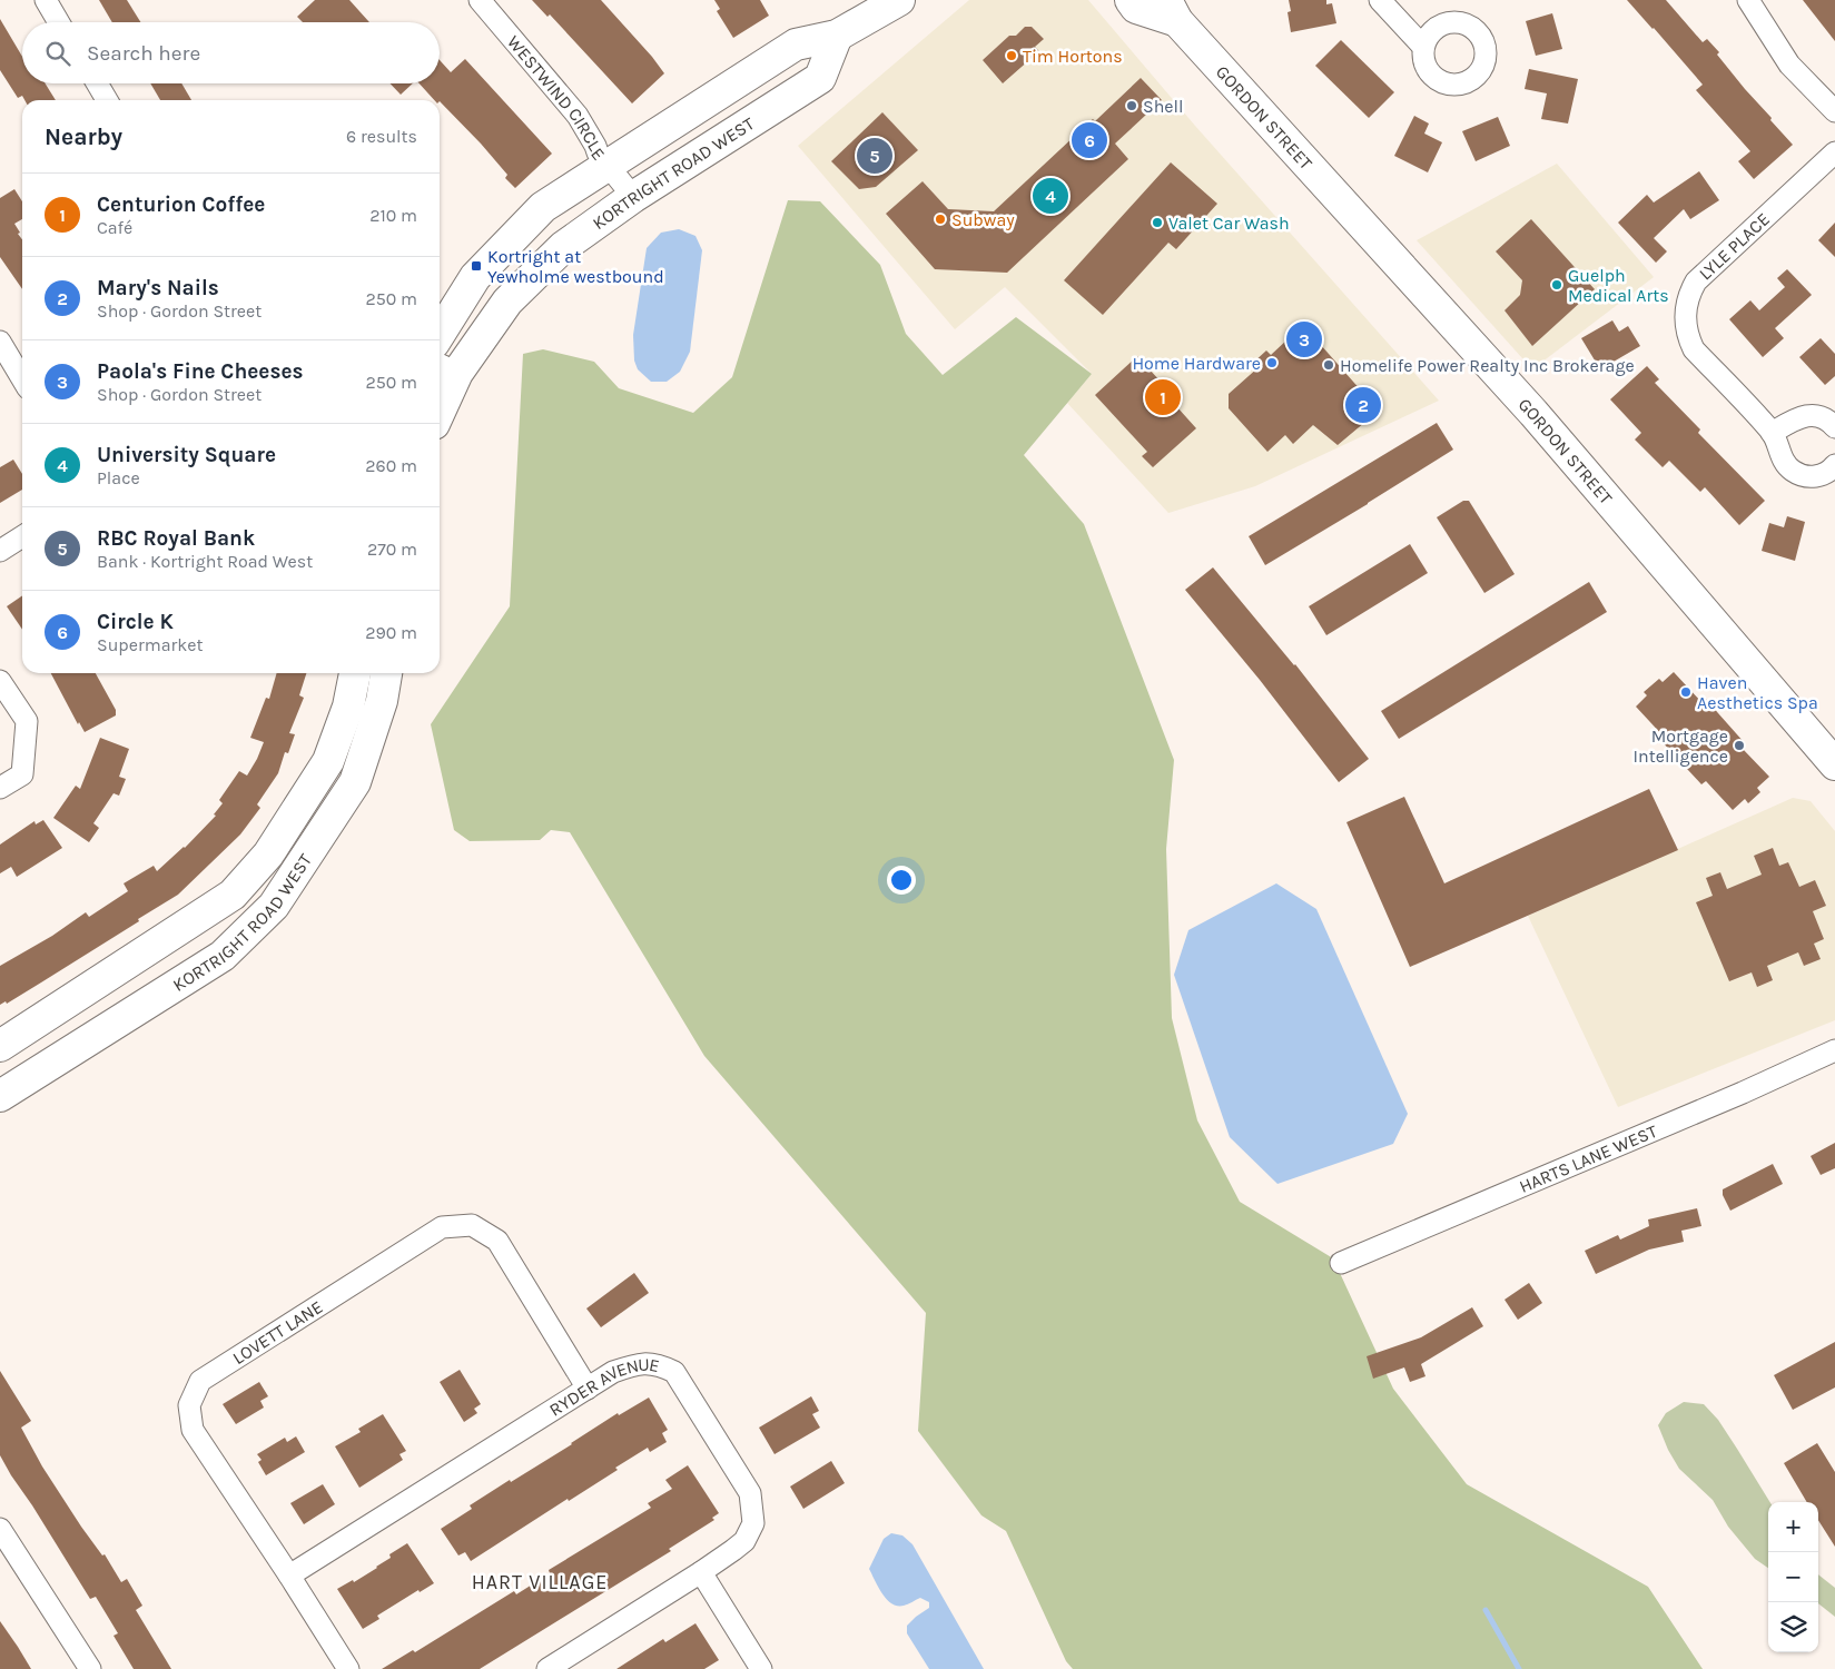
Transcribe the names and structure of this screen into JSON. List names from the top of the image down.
{
  "streets": {
    "street": [
      "WESTWIND CIRCLE",
      "GORDON STREET",
      "KORTRIGHT ROAD WEST",
      "LYLE PLACE",
      "HARTS LANE WEST",
      "LOVETT LANE",
      "RYDER AVENUE"
    ]
  },
  "crossings": [
    ["WESTWIND CIRCLE", "KORTRIGHT ROAD WEST"],
    ["LOVETT LANE", "RYDER AVENUE"]
  ],
  "districts": ["HART VILLAGE"],
  "places": {
    "other": [
      "Tim Hortons",
      "Shell",
      "Subway",
      "Valet Car Wash",
      "Guelph Medical Arts",
      "Home Hardware",
      "Homelife Power Realty Inc Brokerage",
      "Haven Aesthetics Spa",
      "Mortgage Intelligence"
    ],
    "transit": ["Kortright at Yewholme westbound"]
  },
  "page": {
    "search": "Search here",
    "heading": ["Nearby", "6 results"],
    "pins": [
      "6",
      "5",
      "4",
      "3",
      "1",
      "2"
    ],
    "list": [
      {
        "mark": "1",
        "name": "Centurion Coffee",
        "note": "Café",
        "value": "210 m"
      },
      {
        "mark": "2",
        "name": "Mary's Nails",
        "note": "Shop · Gordon Street",
        "value": "250 m"
      },
      {
        "mark": "3",
        "name": "Paola's Fine Cheeses",
        "note": "Shop · Gordon Street",
        "value": "250 m"
      },
      {
        "mark": "4",
        "name": "University Square",
        "note": "Place",
        "value": "260 m"
      },
      {
        "mark": "5",
        "name": "RBC Royal Bank",
        "note": "Bank · Kortright Road West",
        "value": "270 m"
      },
      {
        "mark": "6",
        "name": "Circle K",
        "note": "Supermarket",
        "value": "290 m"
      }
    ],
    "map_buttons": ["+", "−"]
  }
}
